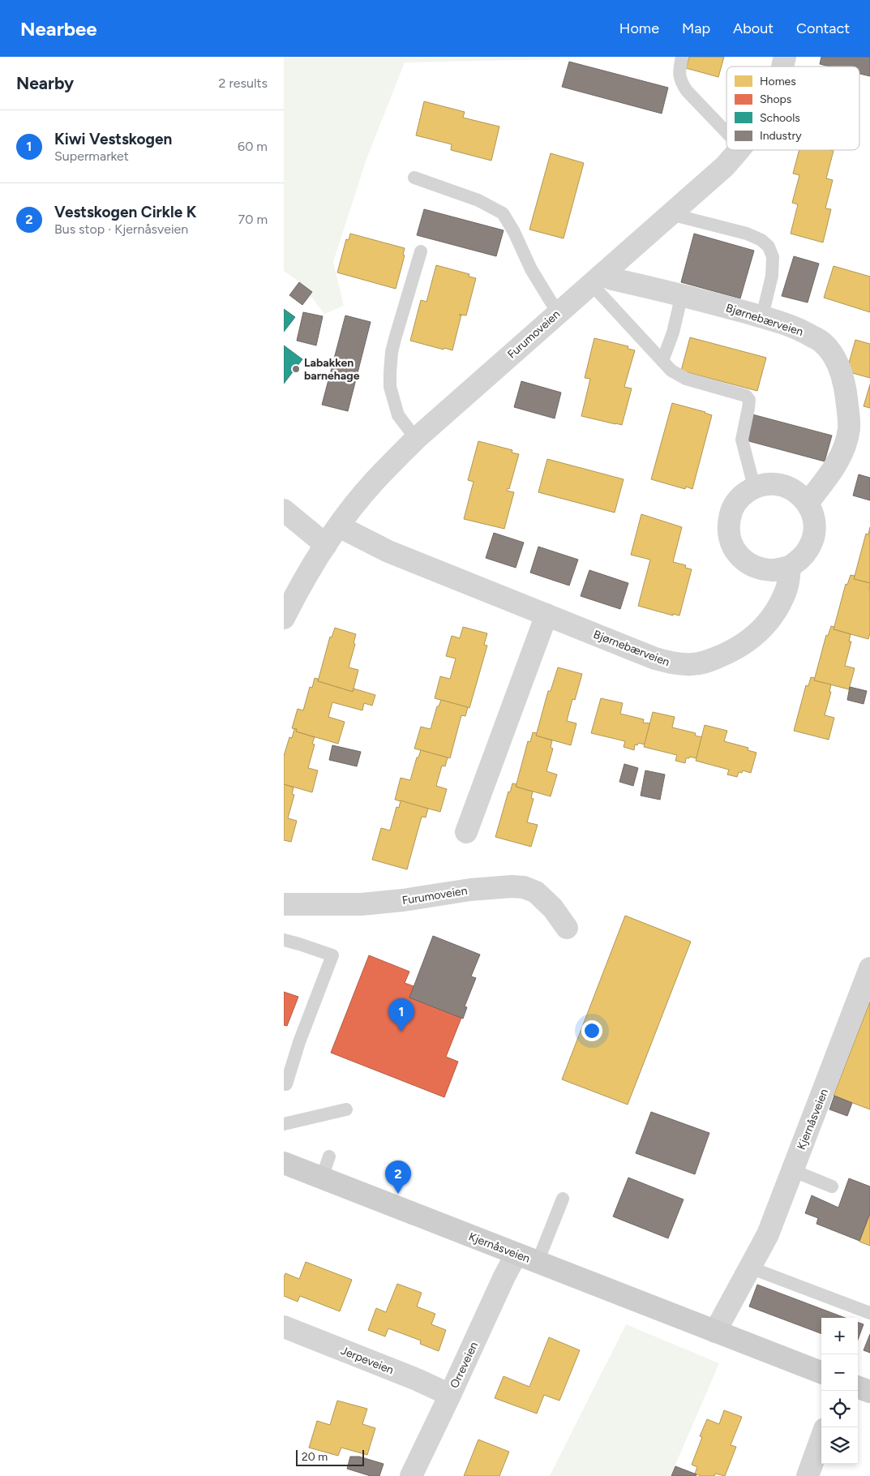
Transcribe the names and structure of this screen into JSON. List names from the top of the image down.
{
  "streets": {
    "main road": ["Kjernåsveien"],
    "street": [
      "Bjørnebærveien",
      "Furumoveien",
      "Jerpeveien",
      "Orreveien"
    ]
  },
  "crossings": [
    ["Bjørnebærveien", "Furumoveien"],
    ["Kjernåsveien", "Orreveien"],
    ["Jerpeveien", "Orreveien"]
  ],
  "places": ["Labakken barnehage"],
  "legend": [
    "Homes",
    "Shops",
    "Schools",
    "Industry"
  ],
  "scale_bar": "20 m",
  "page": {
    "header": "Nearbee",
    "nav": [
      "Home",
      "Map",
      "About",
      "Contact"
    ],
    "heading": ["Nearby", "2 results"],
    "list": [
      {
        "mark": "1",
        "name": "Kiwi Vestskogen",
        "note": "Supermarket",
        "value": "60 m"
      },
      {
        "mark": "2",
        "name": "Vestskogen Cirkle K",
        "note": "Bus stop · Kjernåsveien",
        "value": "70 m"
      }
    ],
    "pins": ["1", "2"],
    "map_buttons": ["+", "−"],
    "scale": "20 m"
  }
}
